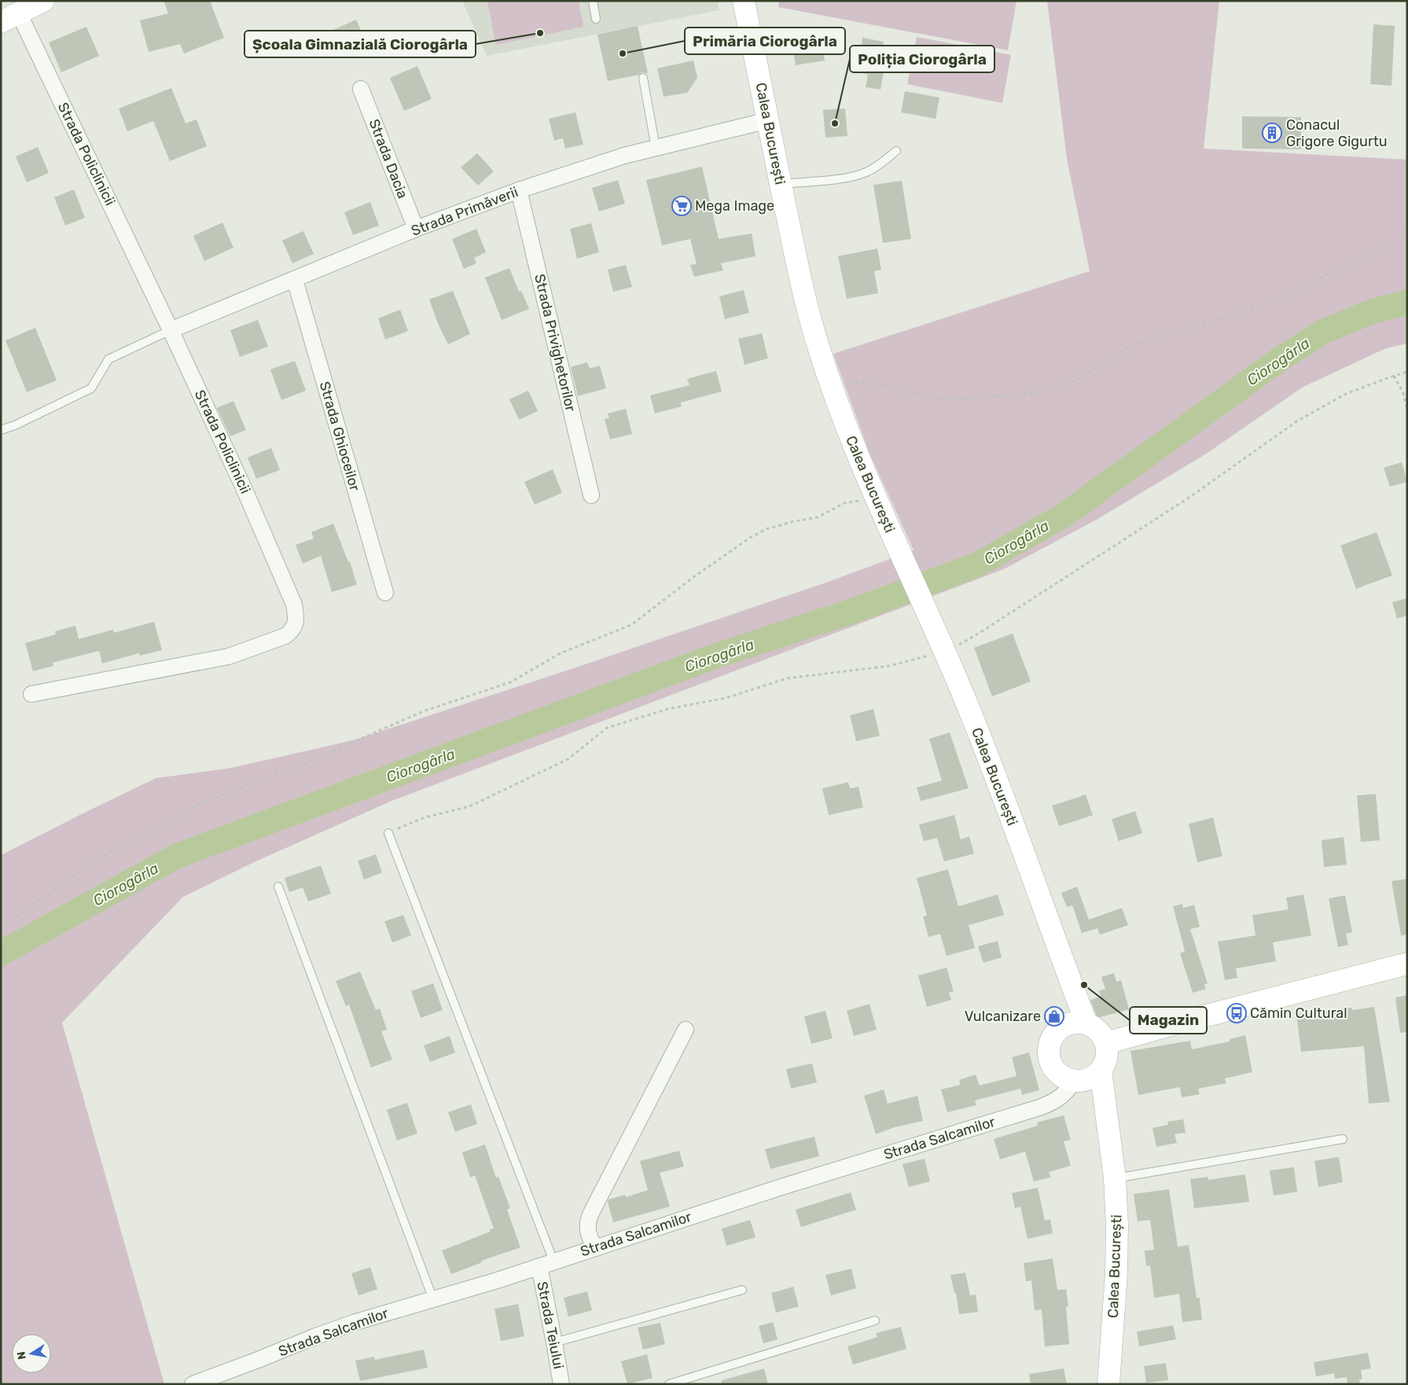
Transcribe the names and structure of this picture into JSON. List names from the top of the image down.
{
  "streets": {
    "main road": ["Calea București"],
    "street": [
      "Strada Policlinicii",
      "Strada Dacia",
      "Strada Primăverii",
      "Strada Privighetorilor",
      "Strada Ghioceilor",
      "Strada Salcamilor",
      "Strada Teiului"
    ]
  },
  "crossings": [
    ["Calea București", "Strada Primăverii"],
    ["Calea București", "Strada Salcamilor"],
    ["Strada Policlinicii", "Strada Primăverii"],
    ["Strada Dacia", "Strada Primăverii"],
    ["Strada Primăverii", "Strada Privighetorilor"],
    ["Strada Primăverii", "Strada Ghioceilor"],
    ["Strada Salcamilor", "Strada Teiului"]
  ],
  "water": ["Ciorogârla"],
  "places": {
    "other": [
      "Școala Gimnazială Ciorogârla",
      "Primăria Ciorogârla",
      "Poliția Ciorogârla",
      "Magazin"
    ],
    "building": ["Conacul Grigore Gigurtu"],
    "supermarket": ["Mega Image"],
    "bus stop": ["Cămin Cultural"],
    "shop": ["Vulcanizare"]
  },
  "north": "left"
}
